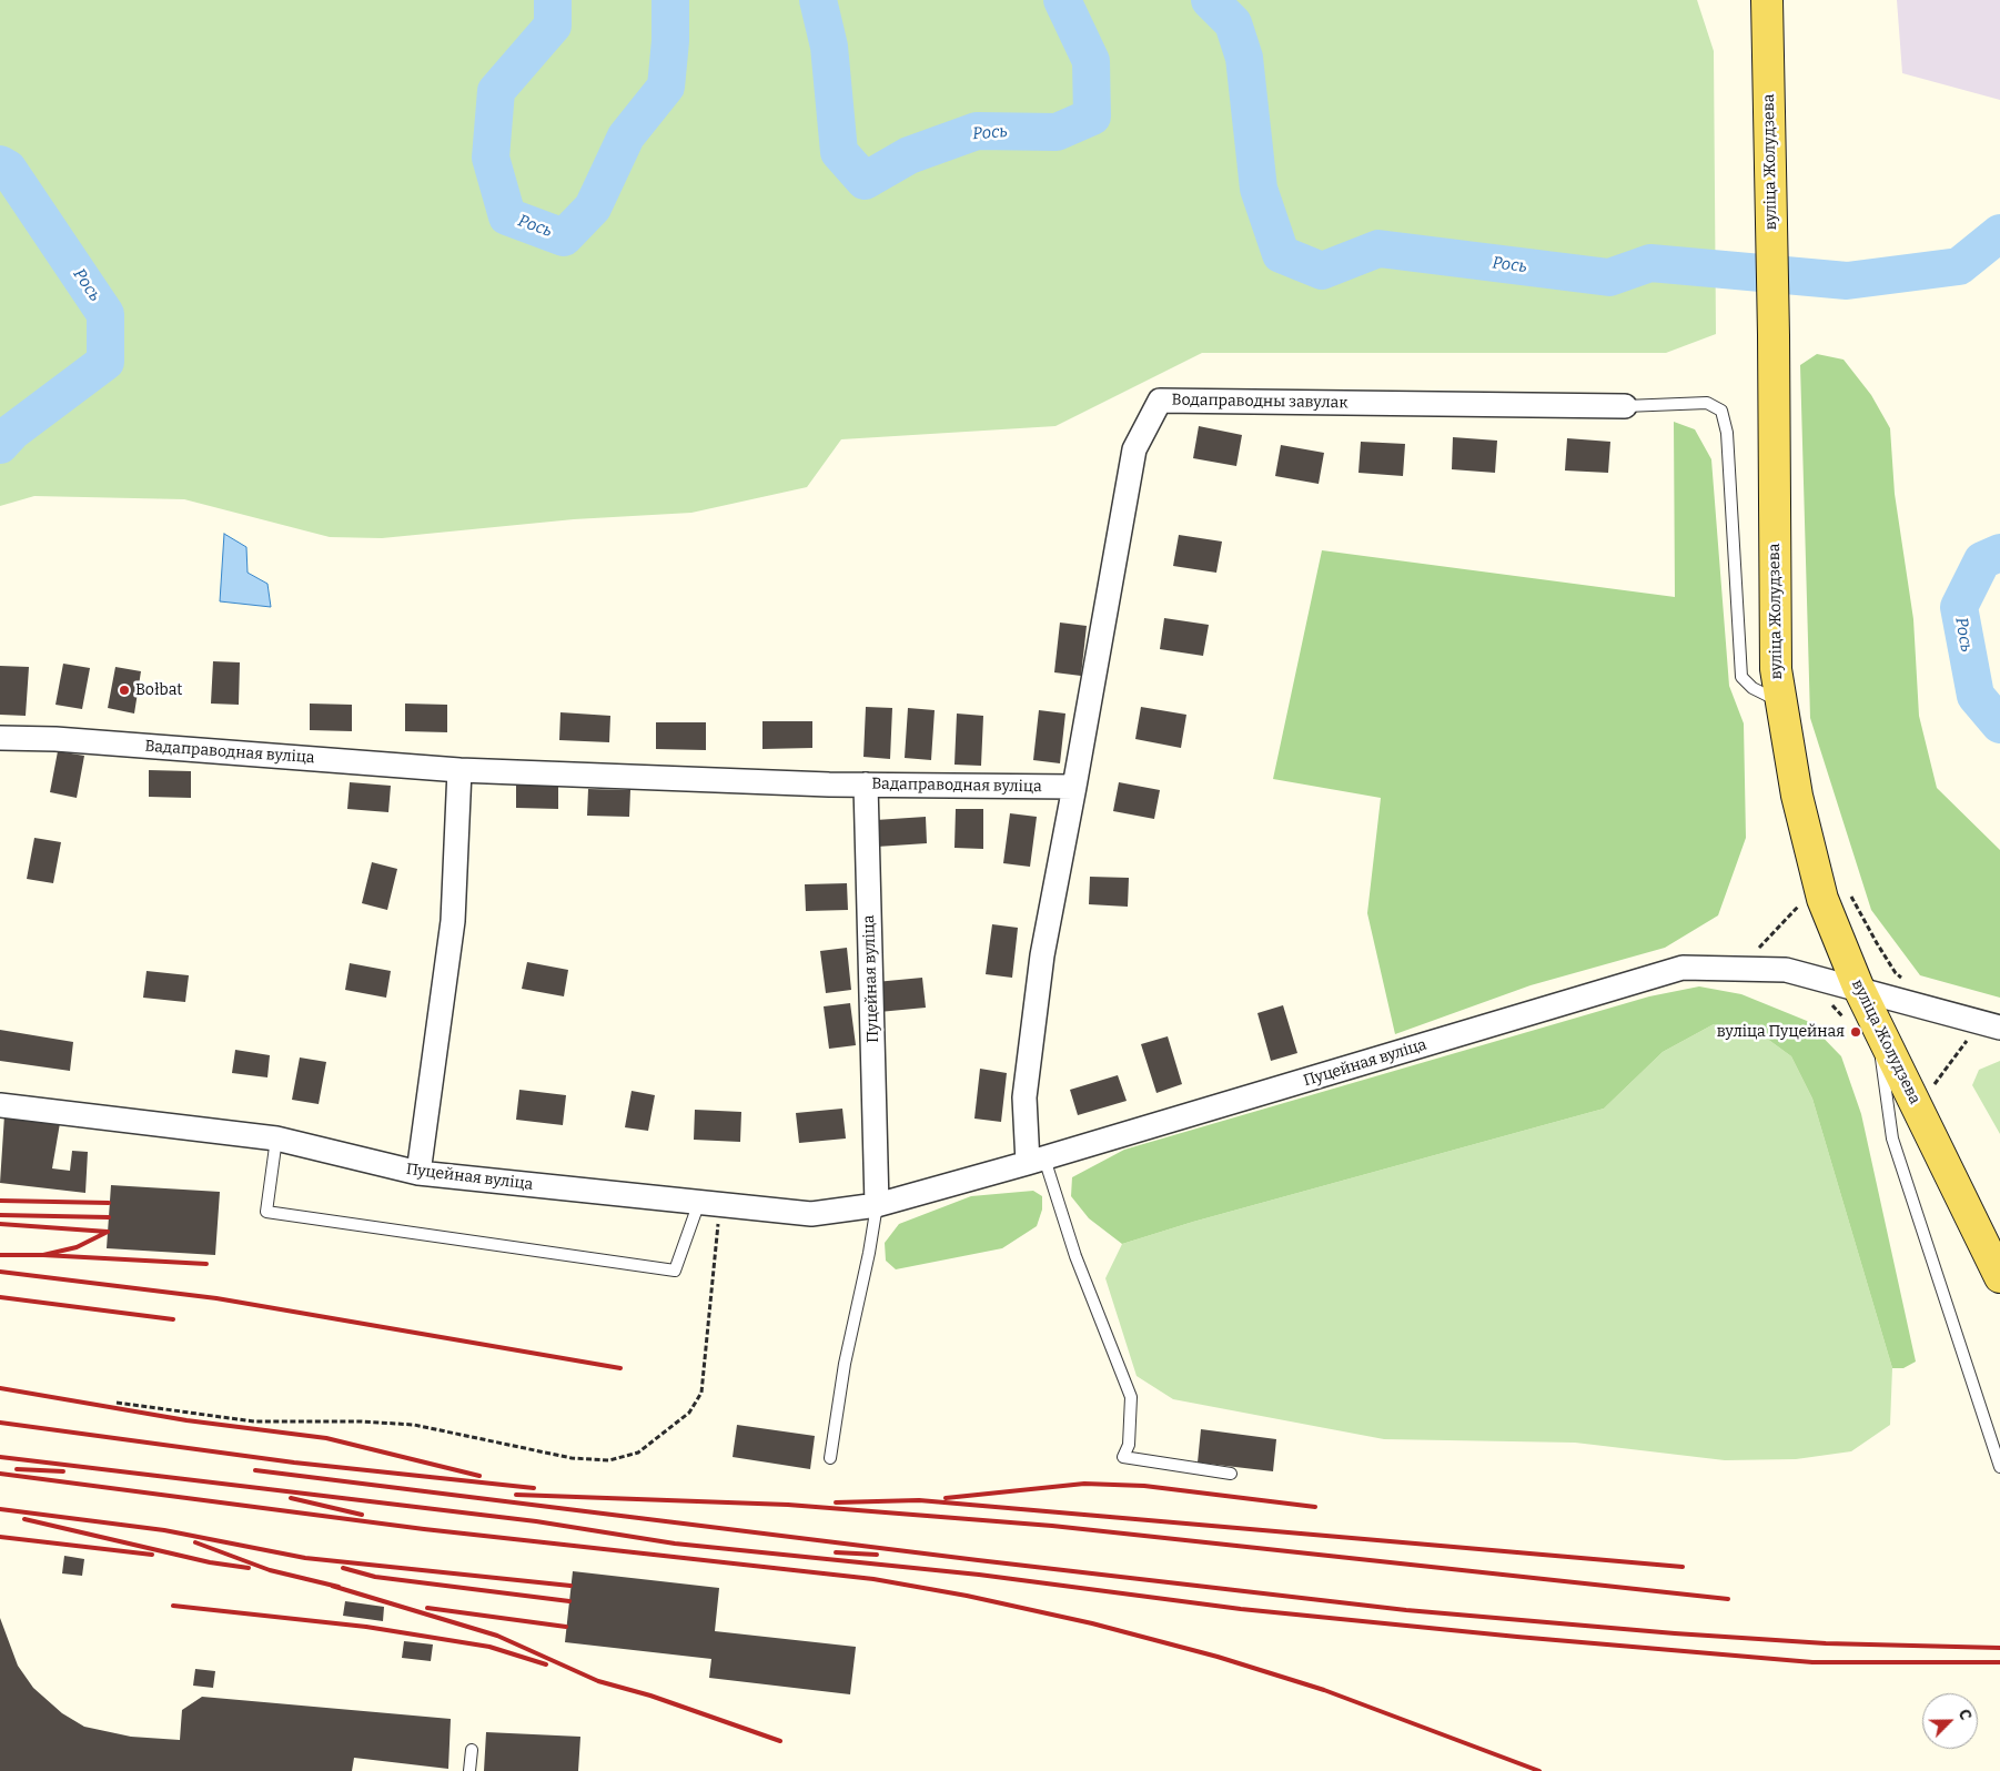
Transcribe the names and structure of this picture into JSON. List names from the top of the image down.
{
  "streets": {
    "main road": ["вуліца Жолудзева"],
    "street": ["Водаправодны завулак", "Вадаправодная вуліца", "Пуцейная вуліца"]
  },
  "crossings": [
    ["вуліца Жолудзева", "Пуцейная вуліца"],
    ["Водаправодны завулак", "Вадаправодная вуліца"],
    ["Вадаправодная вуліца", "Пуцейная вуліца"]
  ],
  "water": ["Рось"],
  "places": ["Bołbat", "вуліца Пуцейная"],
  "north": "top right"
}
